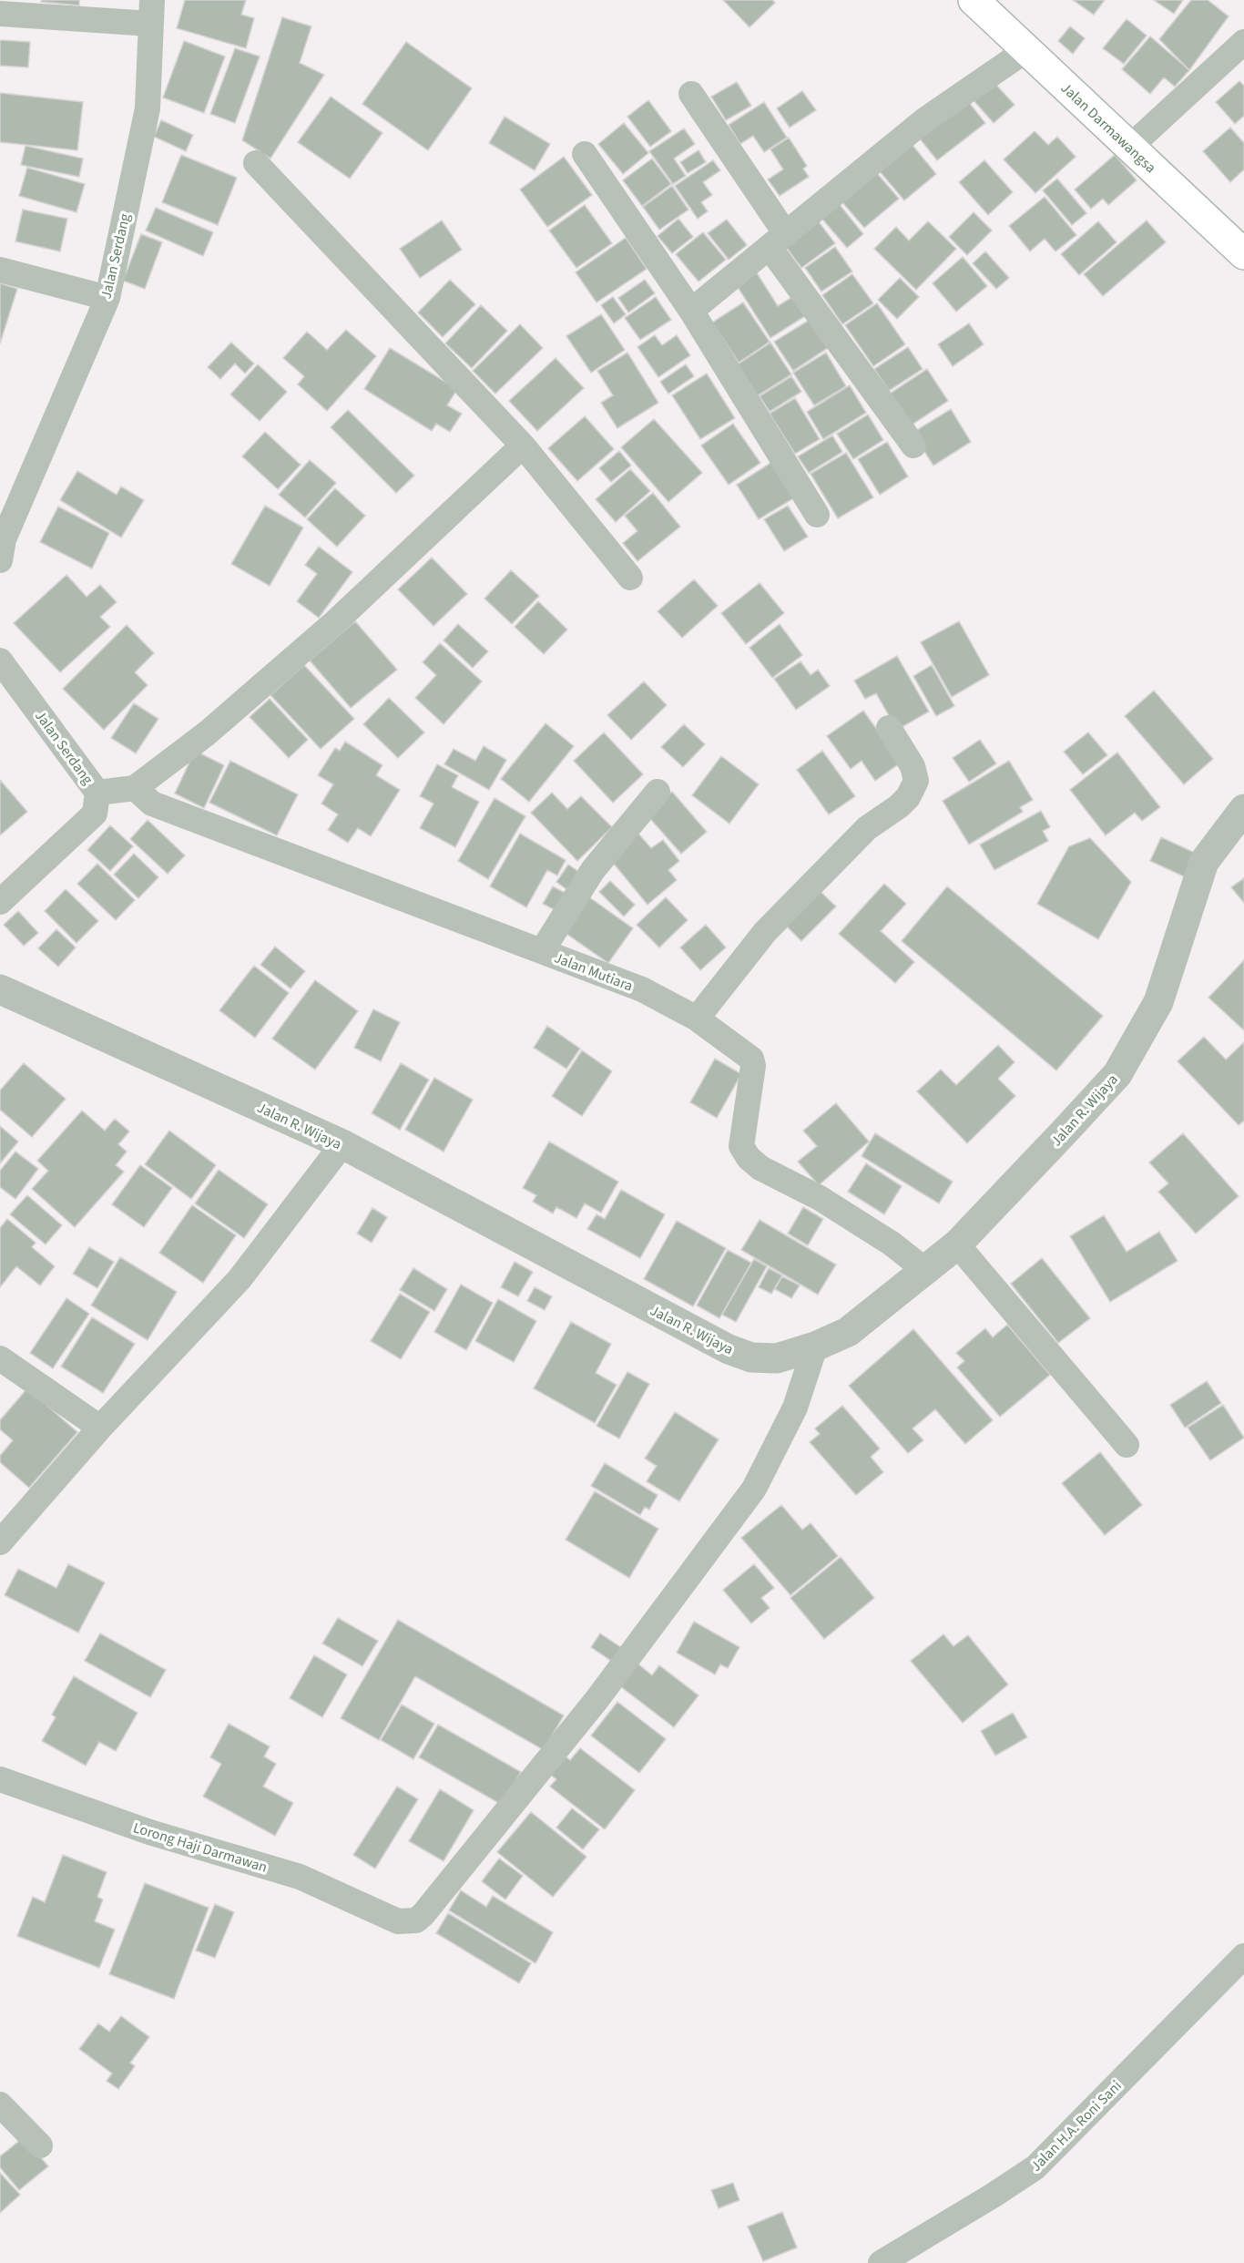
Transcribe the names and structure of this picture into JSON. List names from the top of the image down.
{
  "streets": {
    "main road": ["Jalan Darmawangsa"],
    "street": [
      "Jalan Serdang",
      "Jalan Mutiara",
      "Jalan R. Wijaya",
      "Lorong Haji Darmawan",
      "Jalan H.A. Roni Sani"
    ]
  },
  "crossings": [
    ["Jalan Mutiara", "Jalan R. Wijaya"],
    ["Jalan R. Wijaya", "Lorong Haji Darmawan"]
  ]
}
